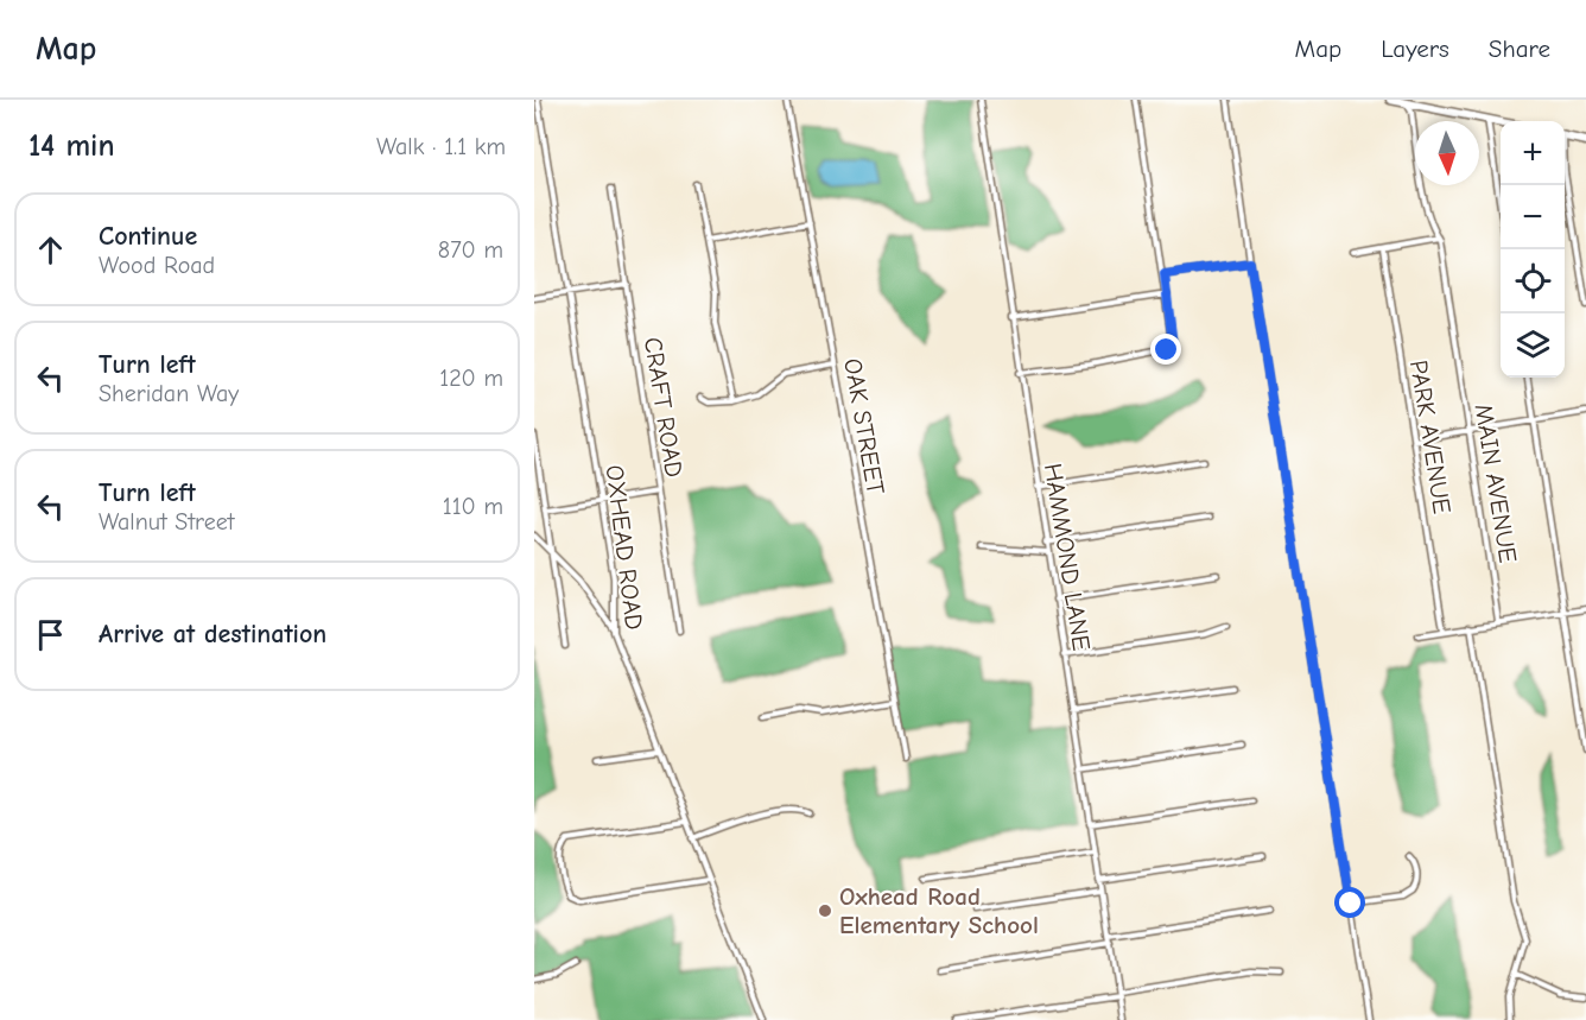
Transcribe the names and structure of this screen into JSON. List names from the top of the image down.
{
  "streets": {
    "street": [
      "CRAFT ROAD",
      "OAK STREET",
      "PARK AVENUE",
      "MAIN AVENUE",
      "OXHEAD ROAD",
      "HAMMOND LANE"
    ]
  },
  "places": ["Oxhead Road Elementary School"],
  "north": "bottom",
  "page": {
    "header": "Map",
    "nav": ["Map", "Layers", "Share"],
    "heading": ["14 min", "Walk · 1.1 km"],
    "map_buttons": ["+", "−"],
    "list": [
      ["Continue", "Wood Road", "870 m"],
      ["Turn left", "Sheridan Way", "120 m"],
      ["Turn left", "Walnut Street", "110 m"],
      "Arrive at destination"
    ]
  }
}
